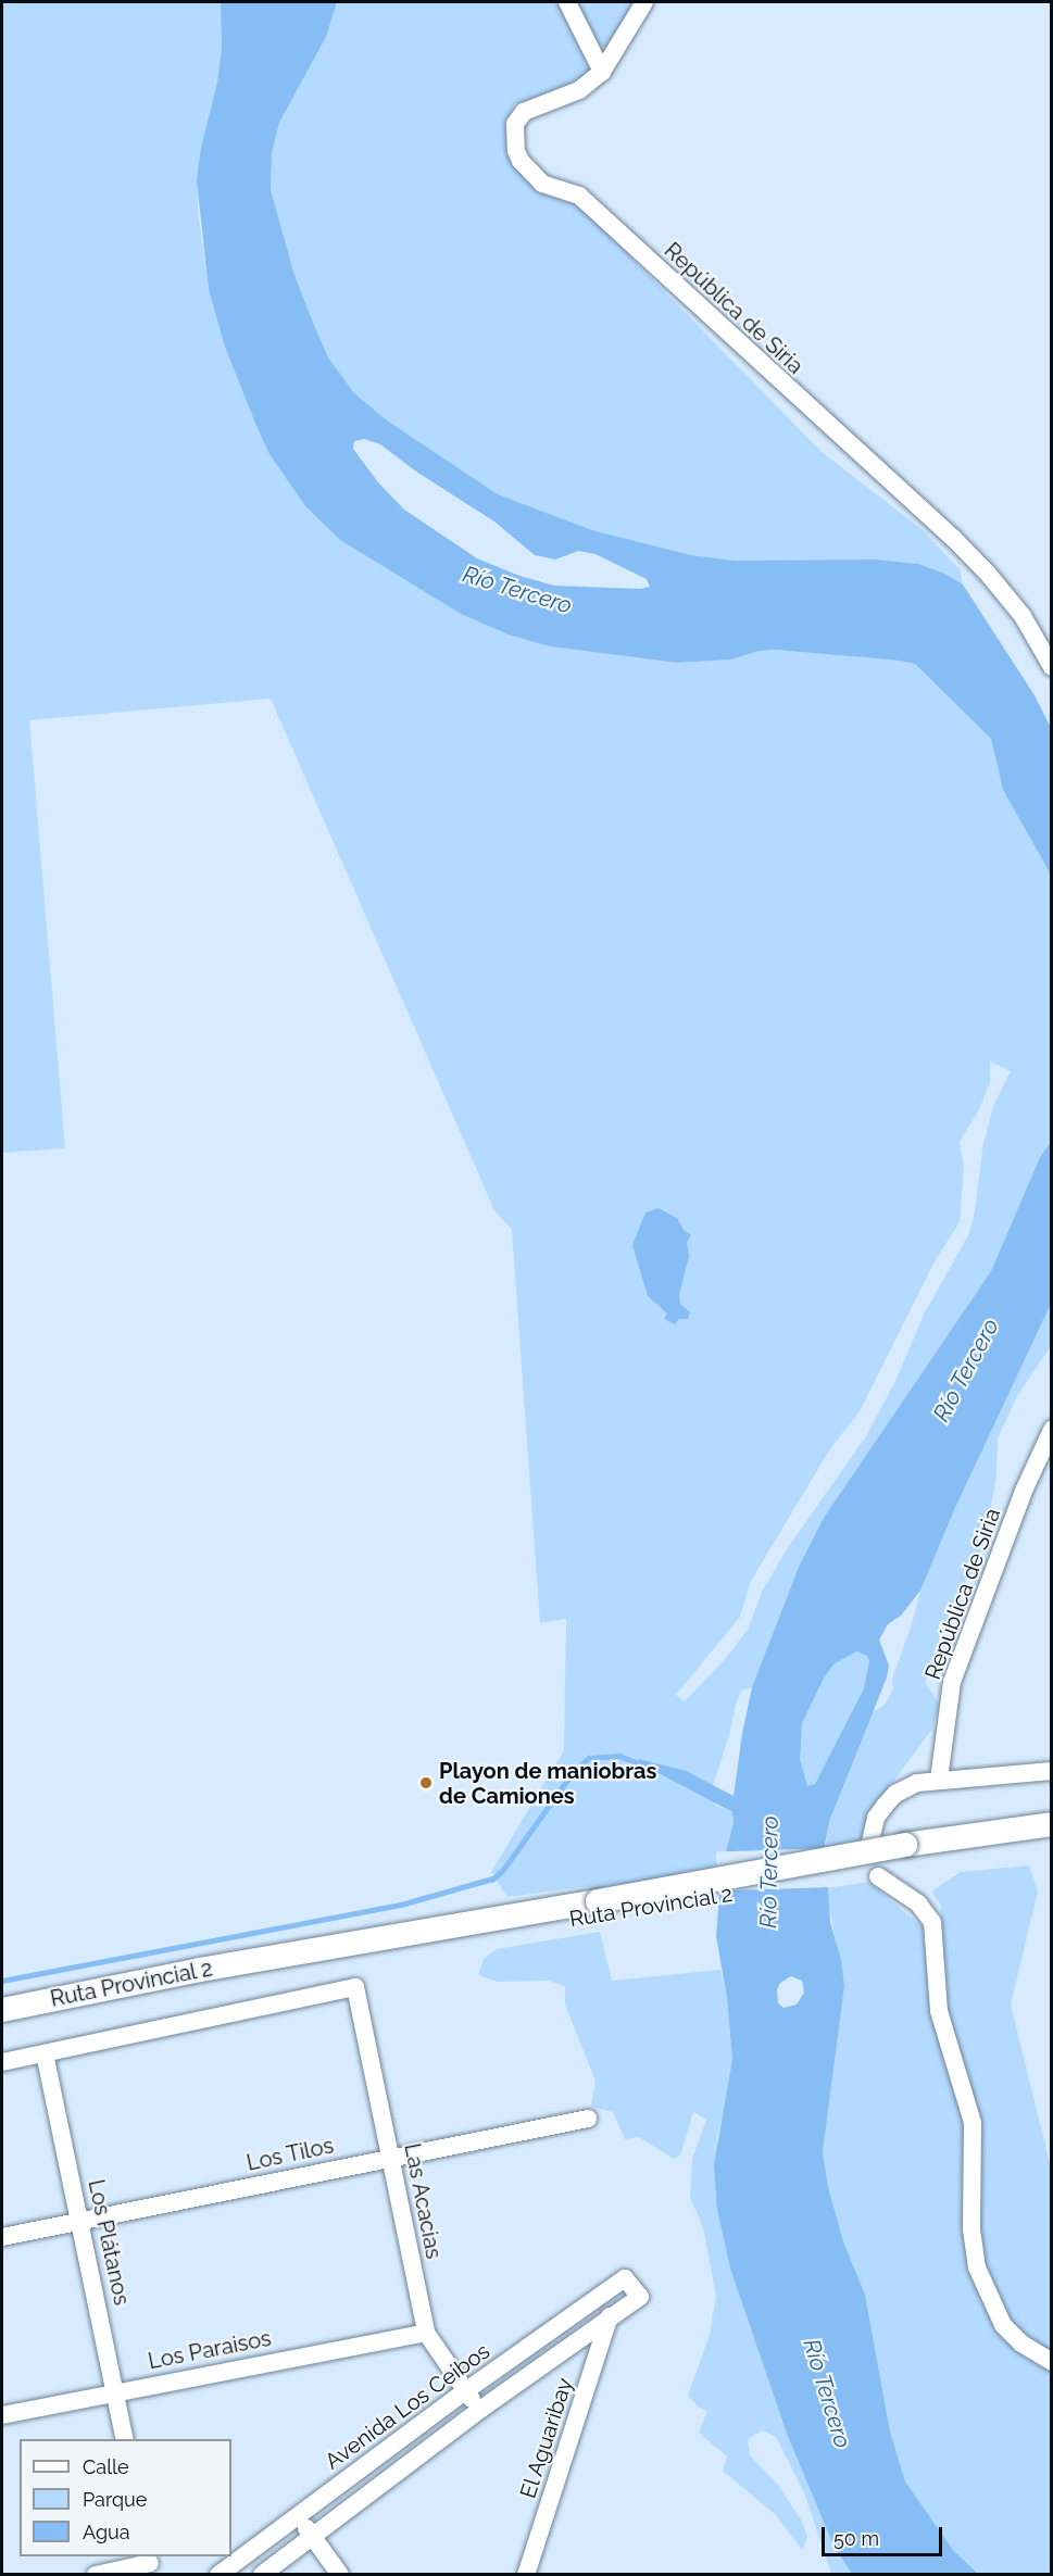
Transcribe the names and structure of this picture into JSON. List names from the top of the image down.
{
  "streets": {
    "main road": ["Ruta Provincial 2"],
    "street": [
      "República de Siria",
      "Los Tilos",
      "Las Acacias",
      "Los Plátanos",
      "Los Paraisos",
      "Avenida Los Ceibos",
      "El Aguaribay"
    ]
  },
  "crossings": [
    ["Los Tilos", "Las Acacias"],
    ["Los Tilos", "Los Plátanos"],
    ["Las Acacias", "Los Plátanos"],
    ["Las Acacias", "Los Paraisos"],
    ["Las Acacias", "Avenida Los Ceibos"],
    ["Los Plátanos", "Los Paraisos"],
    ["Avenida Los Ceibos", "El Aguaribay"]
  ],
  "water": ["Río Tercero"],
  "places": ["Playon de maniobras de Camiones"],
  "legend": ["Calle", "Parque", "Agua"],
  "scale_bar": "50 m"
}
